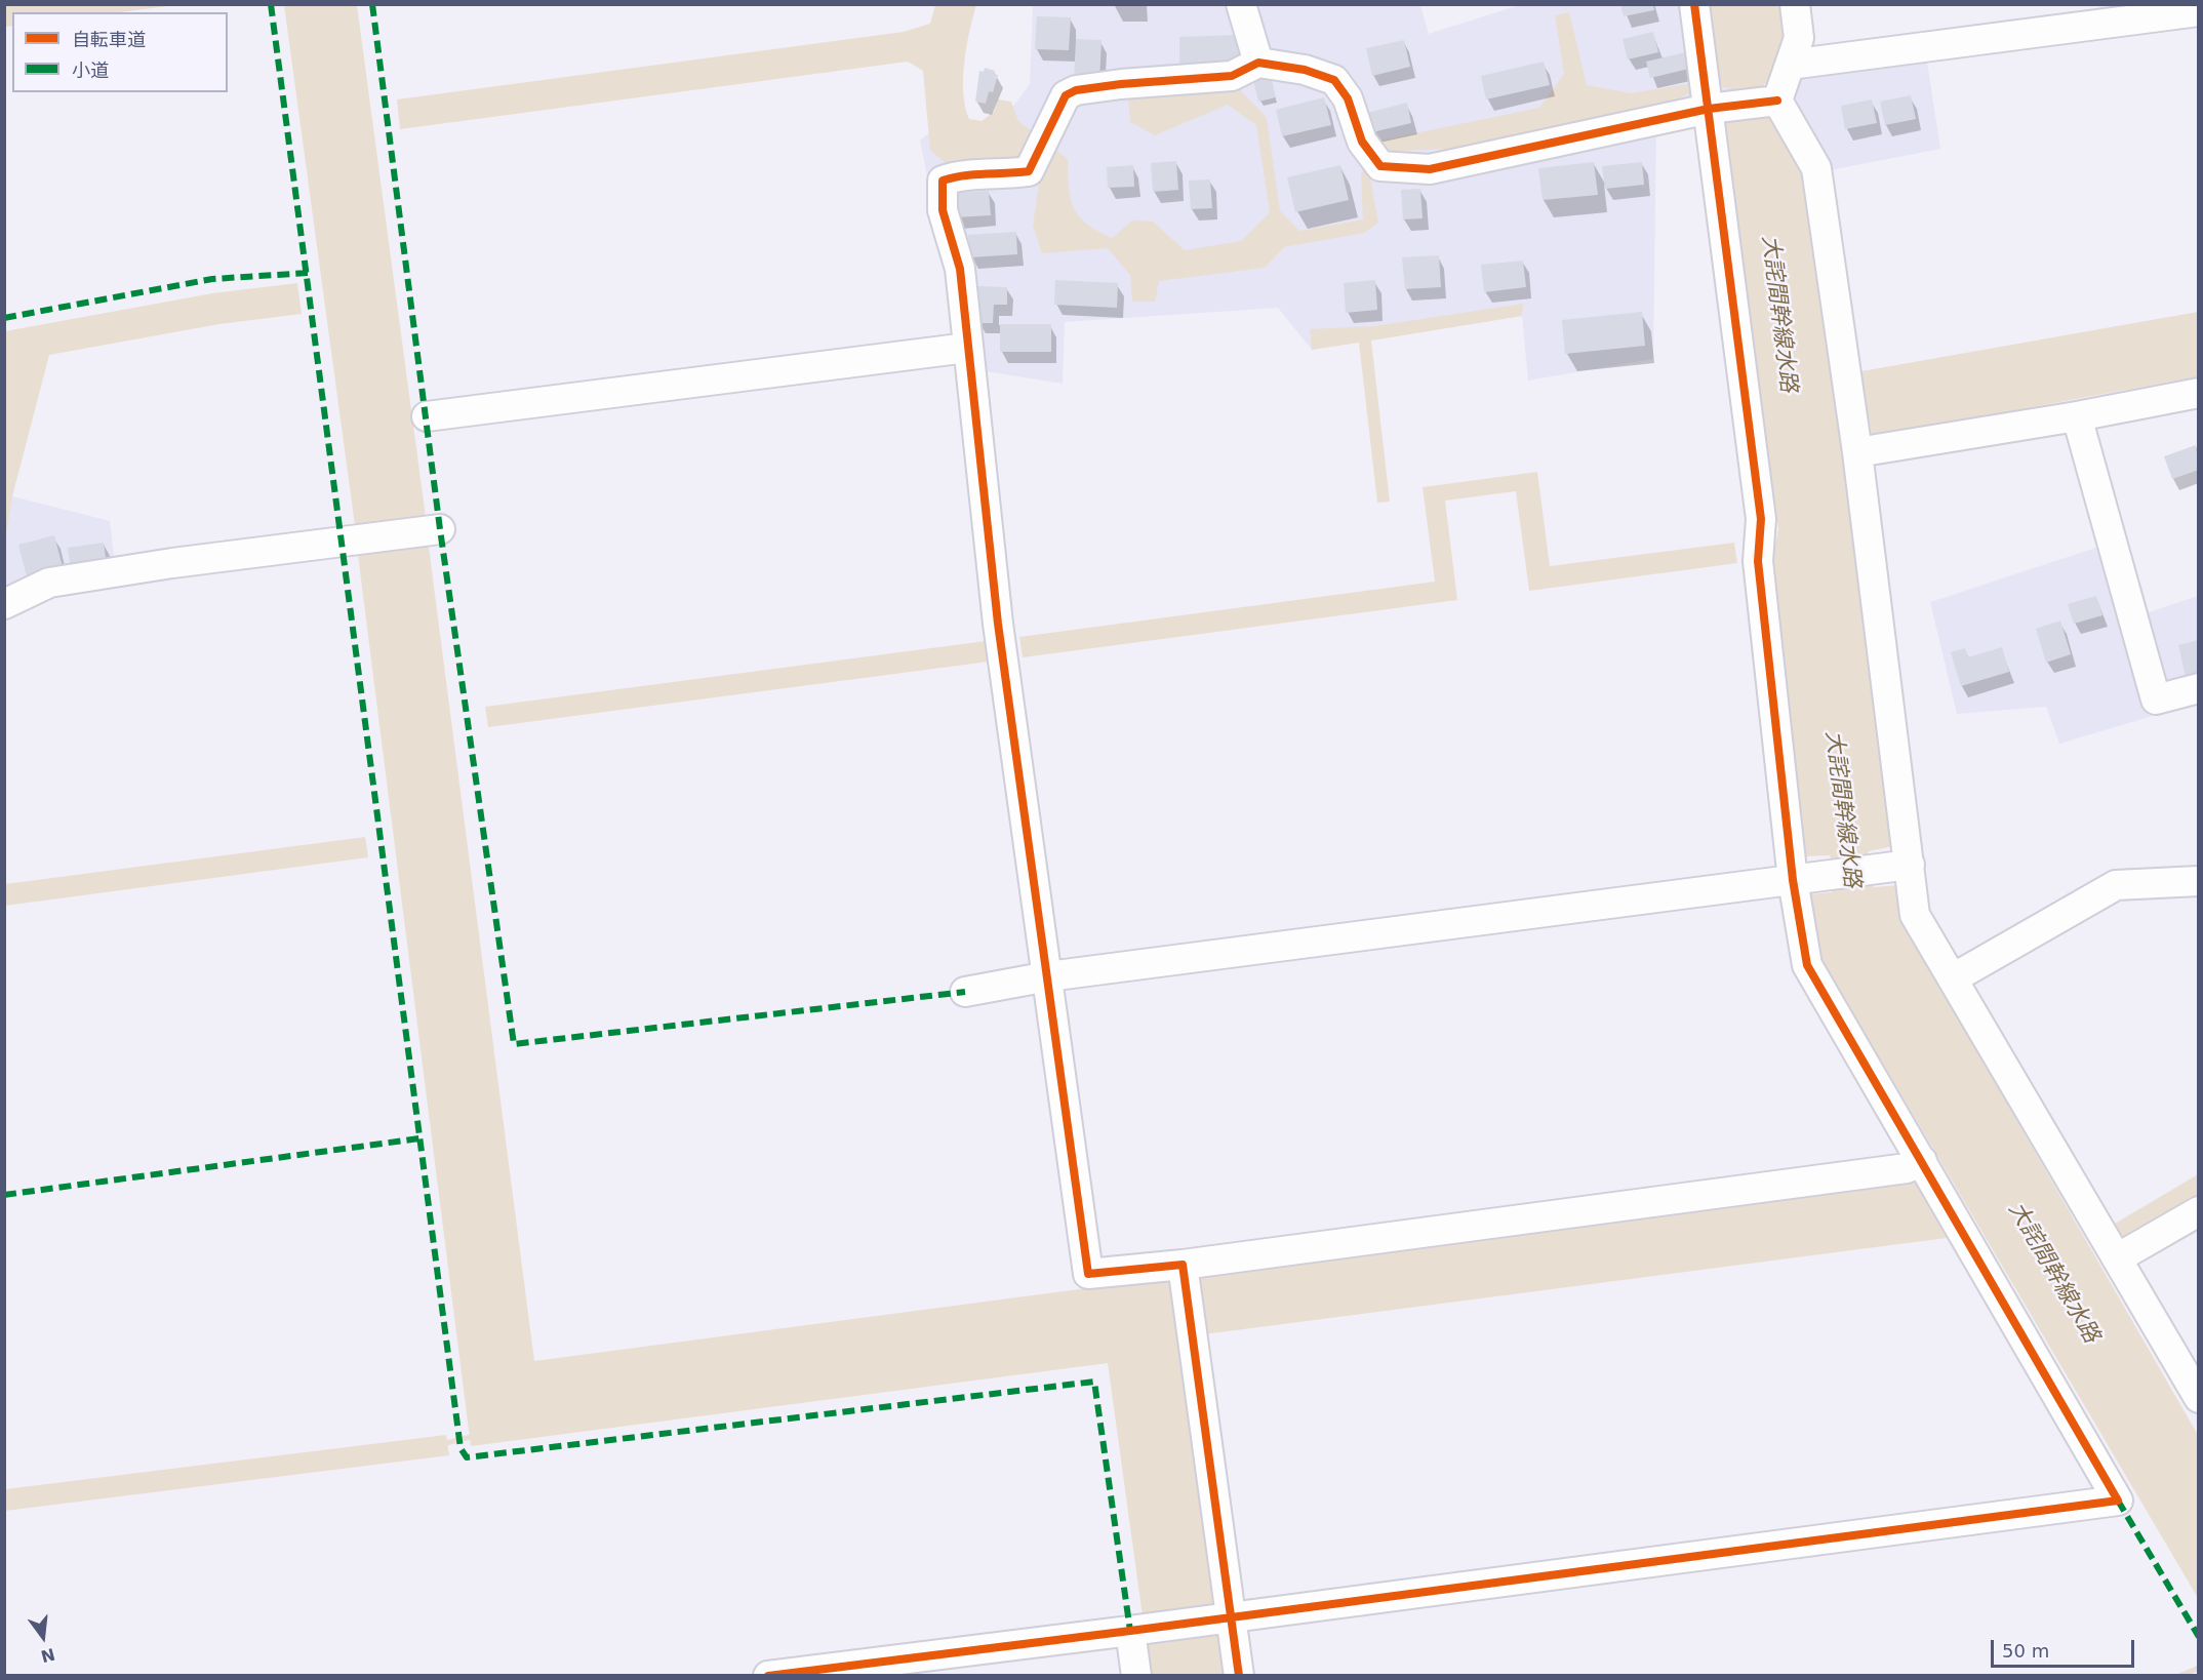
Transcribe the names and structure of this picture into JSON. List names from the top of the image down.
{
  "water": ["大詫間幹線水路"],
  "legend": ["自転車道", "小道"],
  "scale_bar": "50 m",
  "north": "bottom"
}
